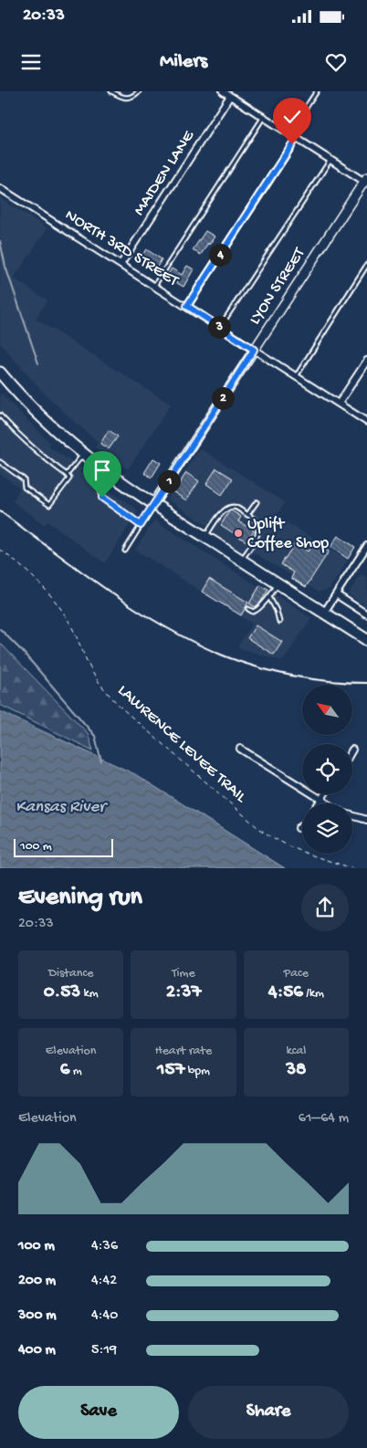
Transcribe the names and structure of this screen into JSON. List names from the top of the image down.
{
  "streets": {
    "street": ["MAIDEN LANE", "NORTH 3RD STREET", "LYON STREET"],
    "path": ["LAWRENCE LEVEE TRAIL"]
  },
  "crossings": [
    ["MAIDEN LANE", "NORTH 3RD STREET"],
    ["NORTH 3RD STREET", "LYON STREET"]
  ],
  "water": ["Kansas River"],
  "places": ["Uplift Coffee Shop"],
  "scale_bar": "100 m",
  "north": "top left",
  "page": {
    "status": "20:33",
    "header": "Milers",
    "pins": [
      "4",
      "3",
      "2",
      "1"
    ],
    "scale": "100 m",
    "heading": ["Evening run", "20:33"],
    "stats": [
      ["Distance", "0.53 km"],
      ["Time", "2:37"],
      ["Pace", "4:56 /km"],
      ["Elevation", "6 m"],
      ["Heart rate", "157 bpm"],
      ["kcal", "38"]
    ],
    "chart": ["Elevation", "61–64 m"],
    "list": [
      {
        "name": "100 m",
        "note": "4:36"
      },
      {
        "name": "200 m",
        "note": "4:42"
      },
      {
        "name": "300 m",
        "note": "4:40"
      },
      {
        "name": "400 m",
        "note": "5:19"
      }
    ],
    "buttons": ["Save", "Share"]
  }
}
